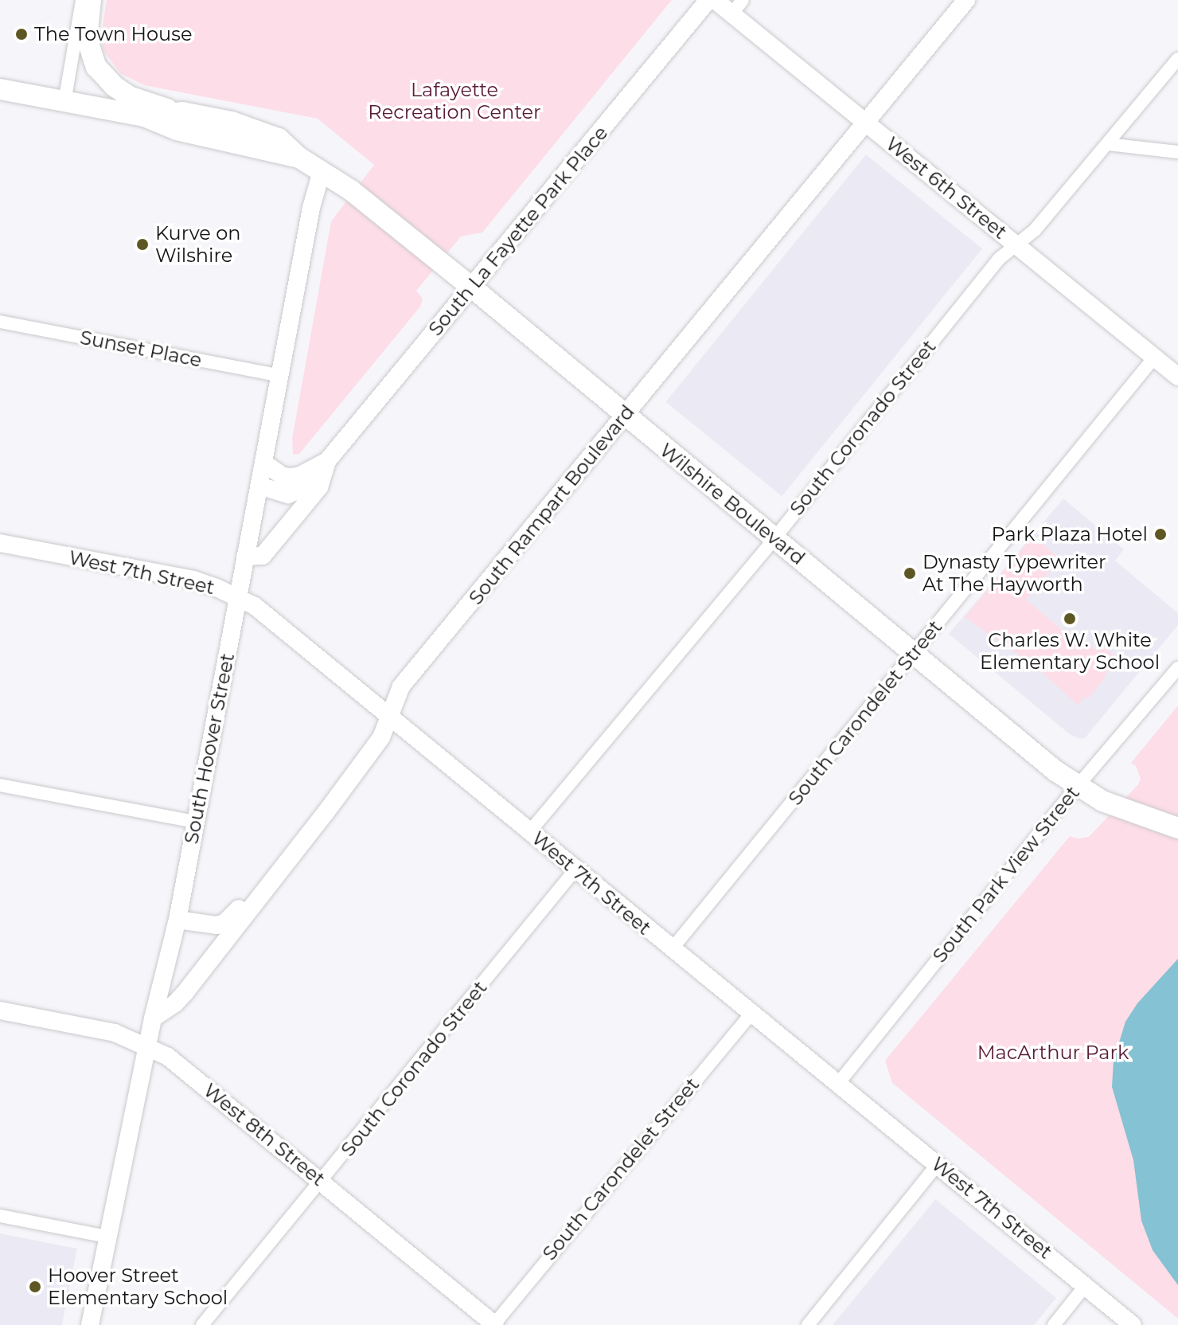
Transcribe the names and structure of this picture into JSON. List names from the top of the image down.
{
  "streets": {
    "main road": ["Wilshire Boulevard"],
    "street": [
      "West 6th Street",
      "South La Fayette Park Place",
      "Sunset Place",
      "South Coronado Street",
      "South Rampart Boulevard",
      "West 7th Street",
      "South Carondelet Street",
      "South Hoover Street",
      "South Park View Street",
      "West 8th Street"
    ]
  },
  "crossings": [
    ["West 6th Street", "South Coronado Street"],
    ["West 6th Street", "South Rampart Boulevard"],
    ["West 6th Street", "South Carondelet Street"],
    ["South La Fayette Park Place", "Wilshire Boulevard"],
    ["South La Fayette Park Place", "South Hoover Street"],
    ["Sunset Place", "South Hoover Street"],
    ["South Coronado Street", "Wilshire Boulevard"],
    ["South Coronado Street", "West 7th Street"],
    ["South Coronado Street", "West 8th Street"],
    ["Wilshire Boulevard", "South Rampart Boulevard"],
    ["Wilshire Boulevard", "South Carondelet Street"],
    ["Wilshire Boulevard", "South Hoover Street"],
    ["Wilshire Boulevard", "South Park View Street"],
    ["South Rampart Boulevard", "West 7th Street"],
    ["South Rampart Boulevard", "South Hoover Street"],
    ["West 7th Street", "South Carondelet Street"],
    ["West 7th Street", "South Hoover Street"],
    ["West 7th Street", "South Park View Street"],
    ["South Carondelet Street", "West 8th Street"],
    ["South Hoover Street", "West 8th Street"]
  ],
  "parks": ["Lafayette Recreation Center", "MacArthur Park"],
  "places": [
    "The Town House",
    "Kurve on Wilshire",
    "Park Plaza Hotel",
    "Dynasty Typewriter At The Hayworth",
    "Charles W. White Elementary School",
    "Hoover Street Elementary School"
  ]
}
